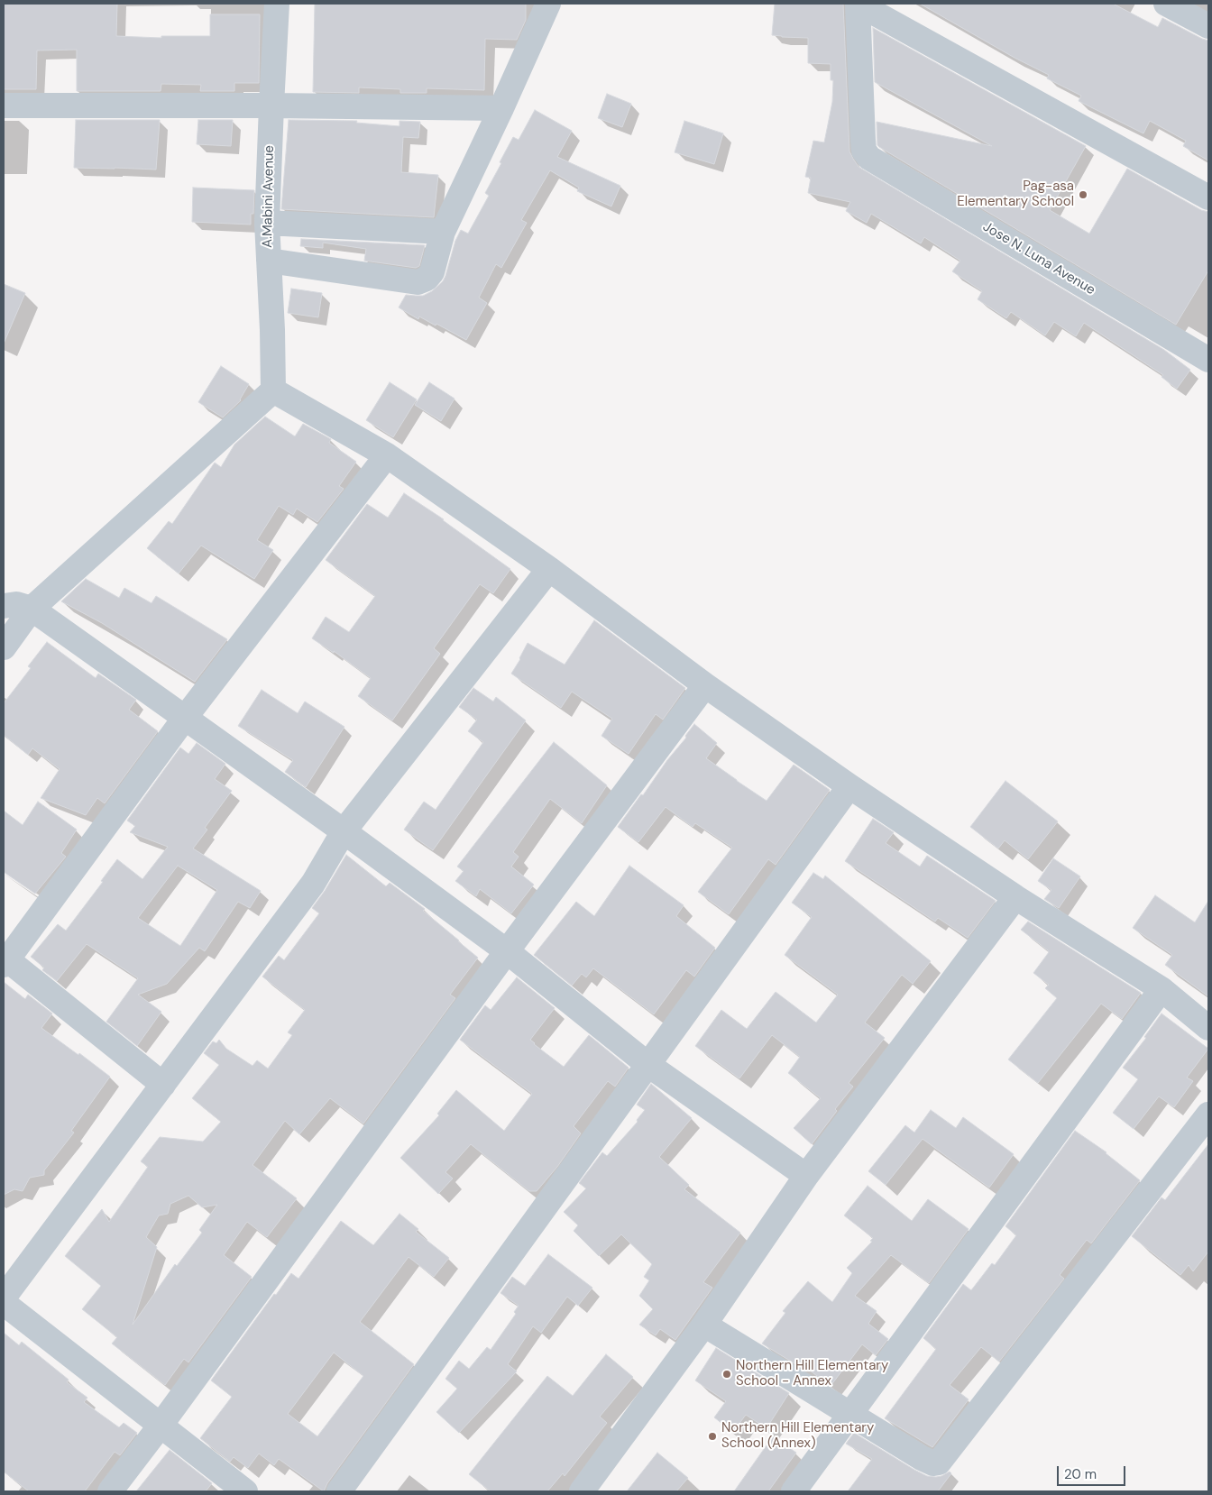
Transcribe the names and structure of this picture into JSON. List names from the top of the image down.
{
  "streets": {
    "street": ["A.Mabini Avenue", "Jose N. Luna Avenue"]
  },
  "places": ["Pag-asa Elementary School", "Northern Hill Elementary School - Annex", "Northern Hill Elementary School (Annex)"],
  "scale_bar": "20 m"
}
